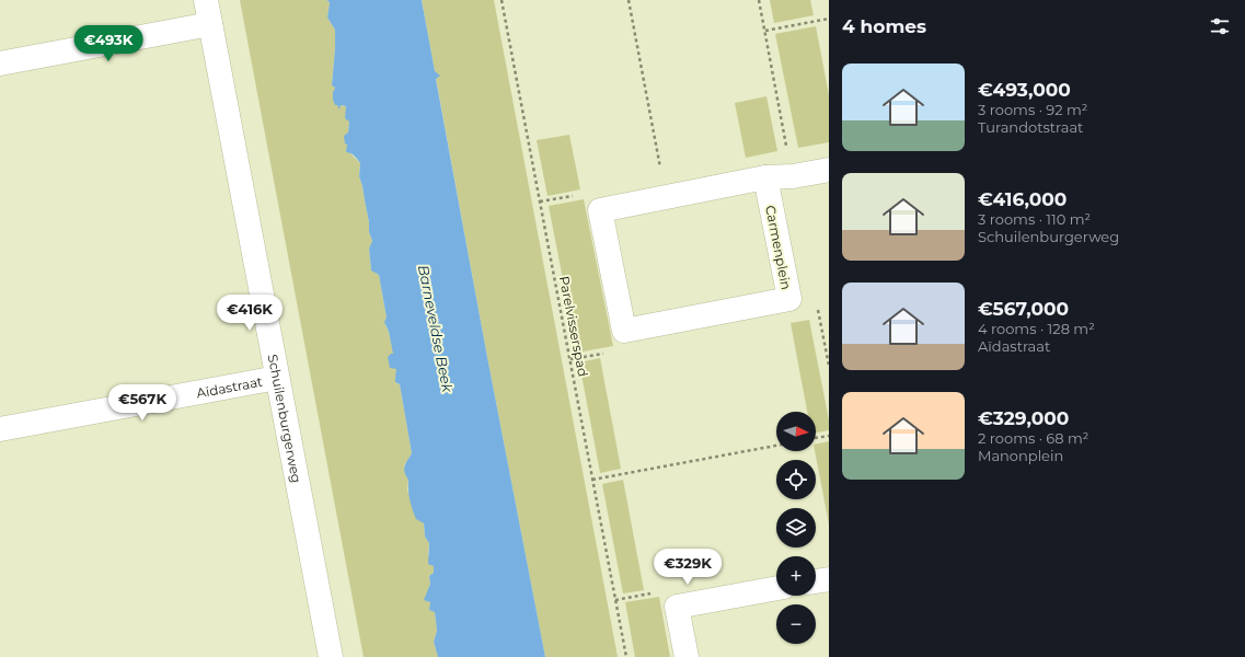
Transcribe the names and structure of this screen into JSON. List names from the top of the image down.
{
  "streets": {
    "street": ["Carmenplein", "Aïdastraat", "Schuilenburgerweg"],
    "path": ["Parelvisserspad"]
  },
  "crossings": [
    ["Aïdastraat", "Schuilenburgerweg"]
  ],
  "water": ["Barneveldse Beek"],
  "north": "right",
  "page": {
    "heading": "4 homes",
    "price": [
      "€493K",
      "€416K",
      "€567K",
      "€329K"
    ],
    "list": [
      {
        "name": "€493,000",
        "note": "3 rooms · 92 m² · Turandotstraat"
      },
      {
        "name": "€416,000",
        "note": "3 rooms · 110 m² · Schuilenburgerweg"
      },
      {
        "name": "€567,000",
        "note": "4 rooms · 128 m² · Aïdastraat"
      },
      {
        "name": "€329,000",
        "note": "2 rooms · 68 m² · Manonplein"
      }
    ],
    "map_buttons": ["+", "−"]
  }
}
